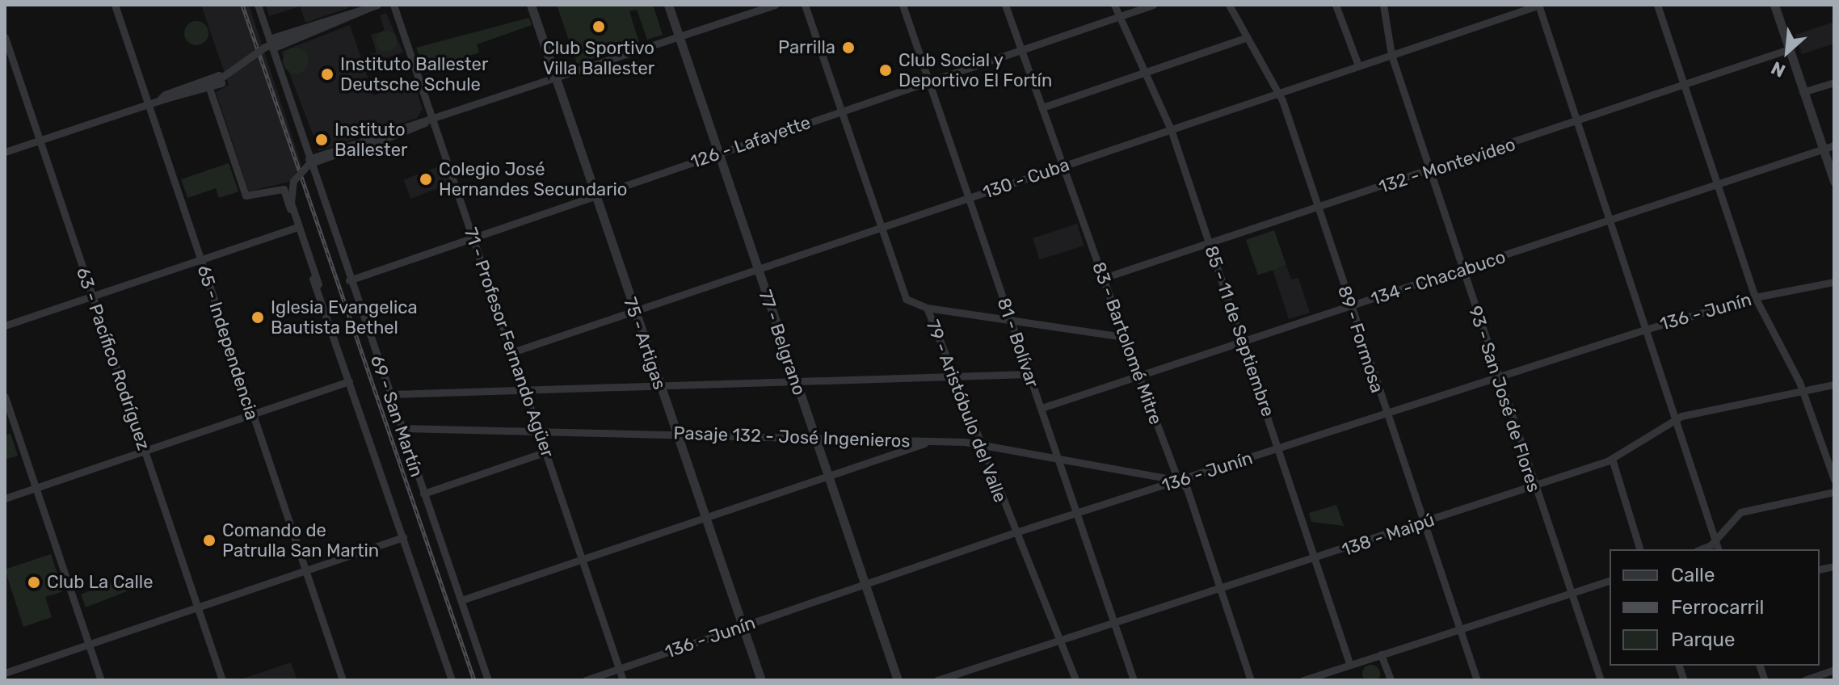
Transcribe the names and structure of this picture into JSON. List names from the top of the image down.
{
  "streets": {
    "street": [
      "126 - Lafayette",
      "132 - Montevideo",
      "130 - Cuba",
      "134 - Chacabuco",
      "136 - Junín",
      "85 - 11 de Septiembre",
      "89 - Formosa",
      "65 - Independencia",
      "71 - Profesor Fernando Agüer",
      "77 - Belgrano",
      "81 - Bolívar",
      "75 - Artigas",
      "83 - Bartolomé Mitre",
      "63 - Pacífico Rodríguez",
      "93 - San José de Flores",
      "79 - Aristóbulo del Valle",
      "69 - San Martín",
      "Pasaje 132 - José Ingenieros",
      "138 - Maipú"
    ]
  },
  "crossings": [
    ["126 - Lafayette", "85 - 11 de Septiembre"],
    ["126 - Lafayette", "71 - Profesor Fernando Agüer"],
    ["126 - Lafayette", "77 - Belgrano"],
    ["126 - Lafayette", "81 - Bolívar"],
    ["126 - Lafayette", "75 - Artigas"],
    ["126 - Lafayette", "83 - Bartolomé Mitre"],
    ["126 - Lafayette", "79 - Aristóbulo del Valle"],
    ["126 - Lafayette", "69 - San Martín"],
    ["132 - Montevideo", "85 - 11 de Septiembre"],
    ["132 - Montevideo", "89 - Formosa"],
    ["132 - Montevideo", "83 - Bartolomé Mitre"],
    ["132 - Montevideo", "93 - San José de Flores"],
    ["130 - Cuba", "85 - 11 de Septiembre"],
    ["130 - Cuba", "89 - Formosa"],
    ["130 - Cuba", "71 - Profesor Fernando Agüer"],
    ["130 - Cuba", "77 - Belgrano"],
    ["130 - Cuba", "81 - Bolívar"],
    ["130 - Cuba", "75 - Artigas"],
    ["130 - Cuba", "83 - Bartolomé Mitre"],
    ["130 - Cuba", "93 - San José de Flores"],
    ["130 - Cuba", "79 - Aristóbulo del Valle"],
    ["134 - Chacabuco", "85 - 11 de Septiembre"],
    ["134 - Chacabuco", "89 - Formosa"],
    ["134 - Chacabuco", "81 - Bolívar"],
    ["134 - Chacabuco", "83 - Bartolomé Mitre"],
    ["134 - Chacabuco", "93 - San José de Flores"],
    ["136 - Junín", "85 - 11 de Septiembre"],
    ["136 - Junín", "89 - Formosa"],
    ["136 - Junín", "71 - Profesor Fernando Agüer"],
    ["136 - Junín", "77 - Belgrano"],
    ["136 - Junín", "81 - Bolívar"],
    ["136 - Junín", "75 - Artigas"],
    ["136 - Junín", "83 - Bartolomé Mitre"],
    ["136 - Junín", "93 - San José de Flores"],
    ["136 - Junín", "79 - Aristóbulo del Valle"],
    ["136 - Junín", "Pasaje 132 - José Ingenieros"],
    ["85 - 11 de Septiembre", "138 - Maipú"],
    ["89 - Formosa", "138 - Maipú"],
    ["71 - Profesor Fernando Agüer", "Pasaje 132 - José Ingenieros"],
    ["77 - Belgrano", "Pasaje 132 - José Ingenieros"],
    ["81 - Bolívar", "Pasaje 132 - José Ingenieros"],
    ["81 - Bolívar", "138 - Maipú"],
    ["75 - Artigas", "Pasaje 132 - José Ingenieros"],
    ["83 - Bartolomé Mitre", "Pasaje 132 - José Ingenieros"],
    ["83 - Bartolomé Mitre", "138 - Maipú"],
    ["93 - San José de Flores", "138 - Maipú"],
    ["79 - Aristóbulo del Valle", "Pasaje 132 - José Ingenieros"],
    ["79 - Aristóbulo del Valle", "138 - Maipú"],
    ["69 - San Martín", "Pasaje 132 - José Ingenieros"]
  ],
  "places": [
    "Club Sportivo Villa Ballester",
    "Parrilla",
    "Club Social y Deportivo El Fortín",
    "Instituto Ballester Deutsche Schule",
    "Instituto Ballester",
    "Colegio José Hernandes Secundario",
    "Iglesia Evangelica Bautista Bethel",
    "Comando de Patrulla San Martin",
    "Club La Calle"
  ],
  "legend": ["Calle", "Ferrocarril", "Parque"],
  "north": "bottom left"
}
